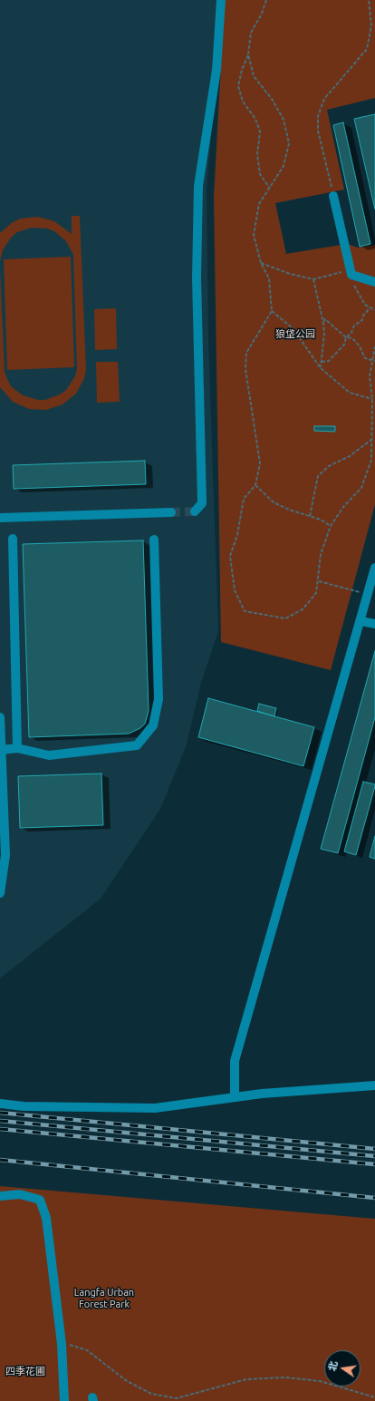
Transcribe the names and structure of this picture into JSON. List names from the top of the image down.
{
  "parks": ["狼垡公园", "Langfa Urban Forest Park", "四季花圃"],
  "north": "left"
}
